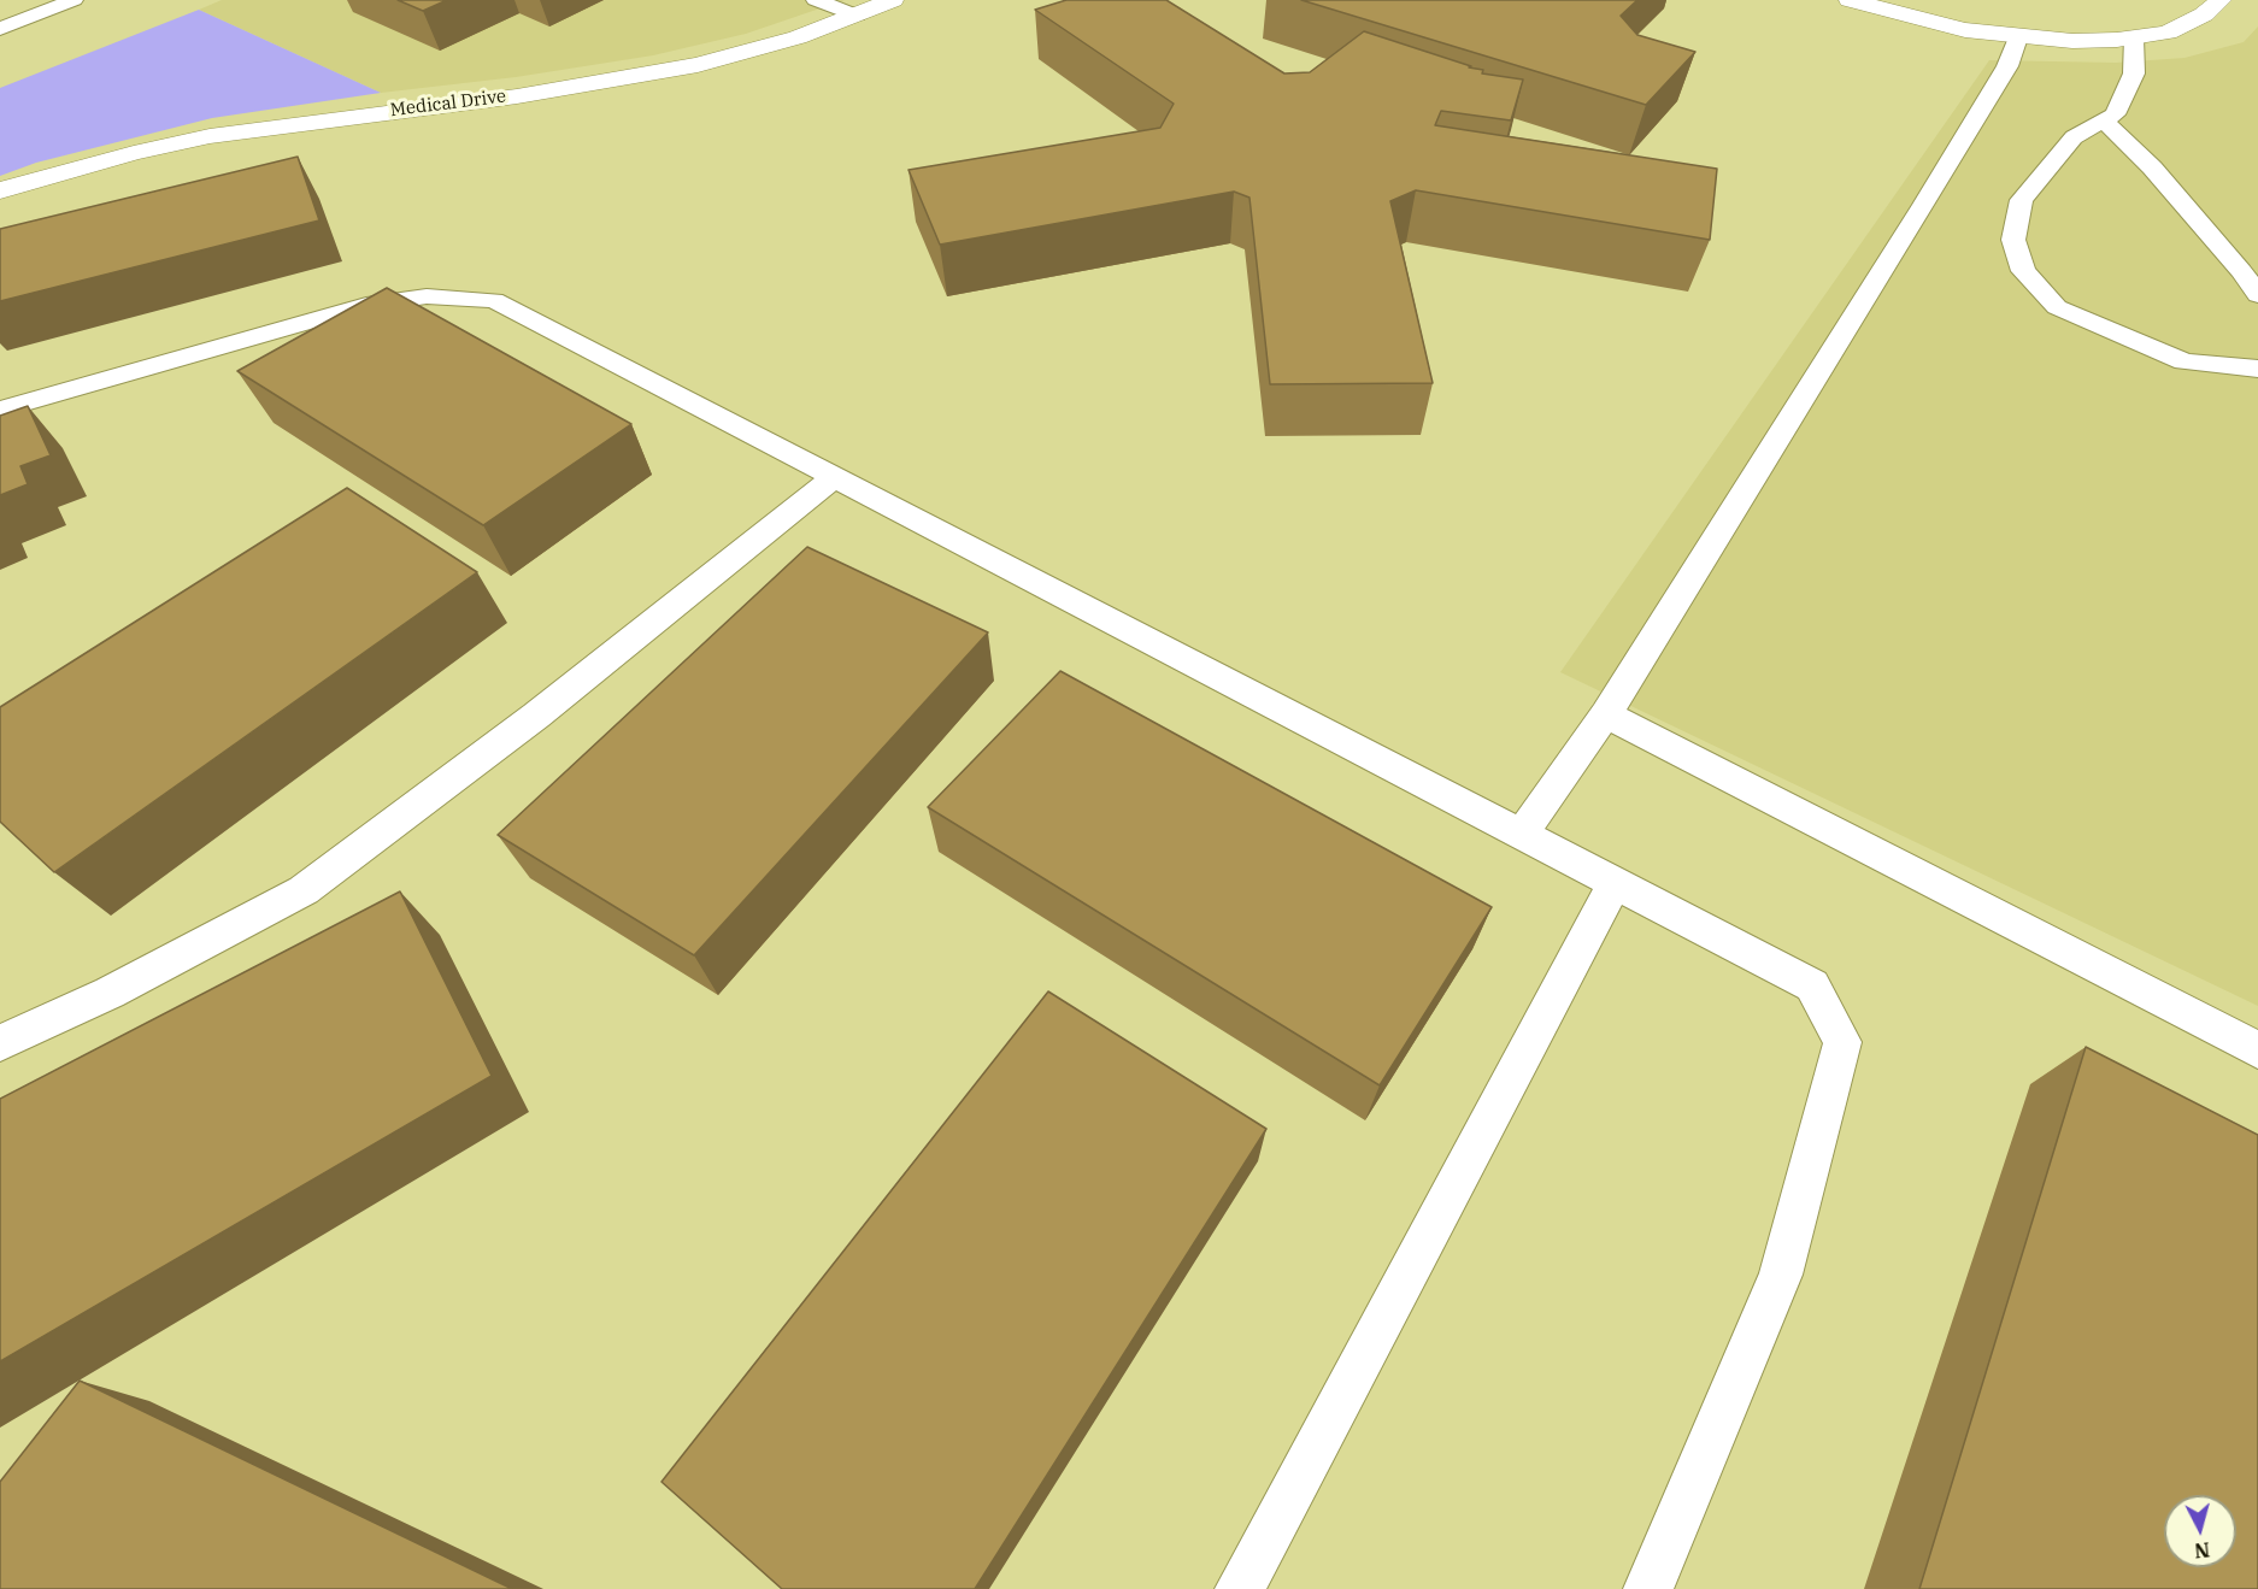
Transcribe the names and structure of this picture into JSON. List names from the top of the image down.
{
  "streets": {
    "street": ["Medical Drive"]
  },
  "north": "bottom"
}
